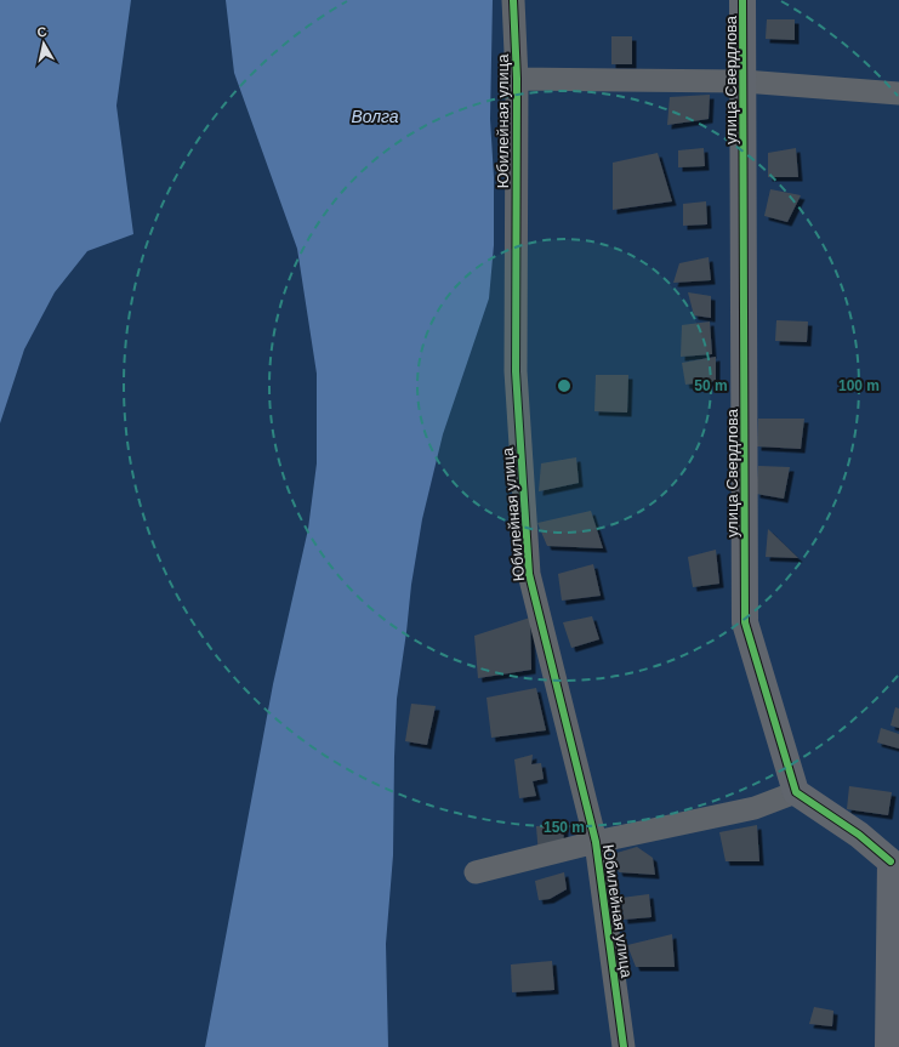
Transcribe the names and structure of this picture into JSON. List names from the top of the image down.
{
  "streets": {
    "street": ["улица Свердлова", "Юбилейная улица"]
  },
  "water": ["Волга"],
  "north": "top",
  "rings": ["50 m", "100 m", "150 m"]
}
